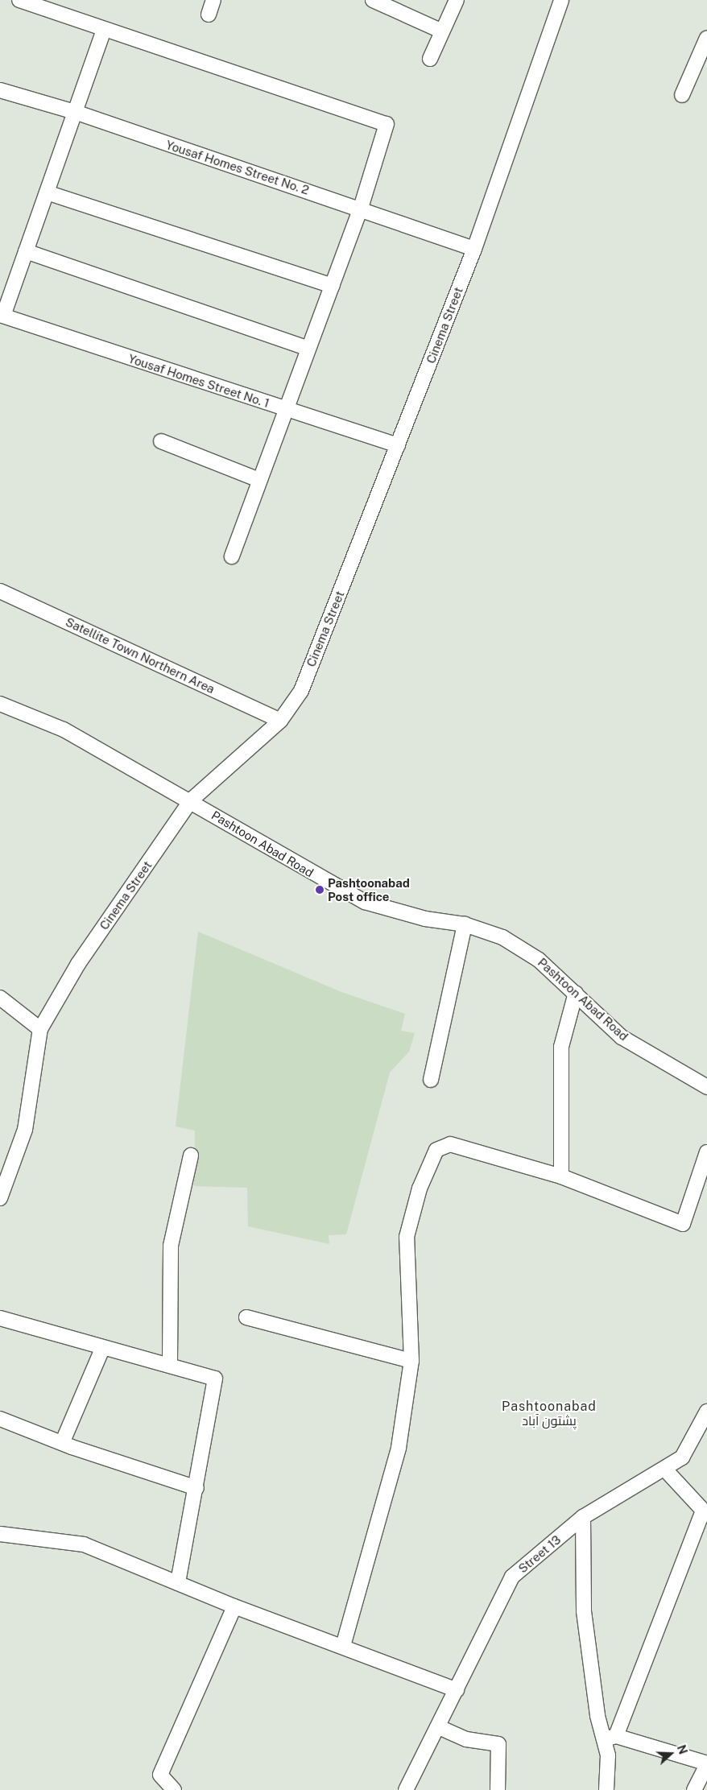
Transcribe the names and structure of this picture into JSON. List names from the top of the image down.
{
  "streets": {
    "street": [
      "Yousaf Homes Street No. 2",
      "Cinema Street",
      "Yousaf Homes Street No. 1",
      "Satellite Town Northern Area",
      "Pashtoon Abad Road",
      "Street 13"
    ]
  },
  "crossings": [
    ["Yousaf Homes Street No. 2", "Cinema Street"],
    ["Cinema Street", "Yousaf Homes Street No. 1"],
    ["Cinema Street", "Satellite Town Northern Area"],
    ["Cinema Street", "Pashtoon Abad Road"]
  ],
  "districts": ["Pashtoonabad پشتون آباد"],
  "places": ["Pashtoonabad Post office"],
  "north": "right"
}
